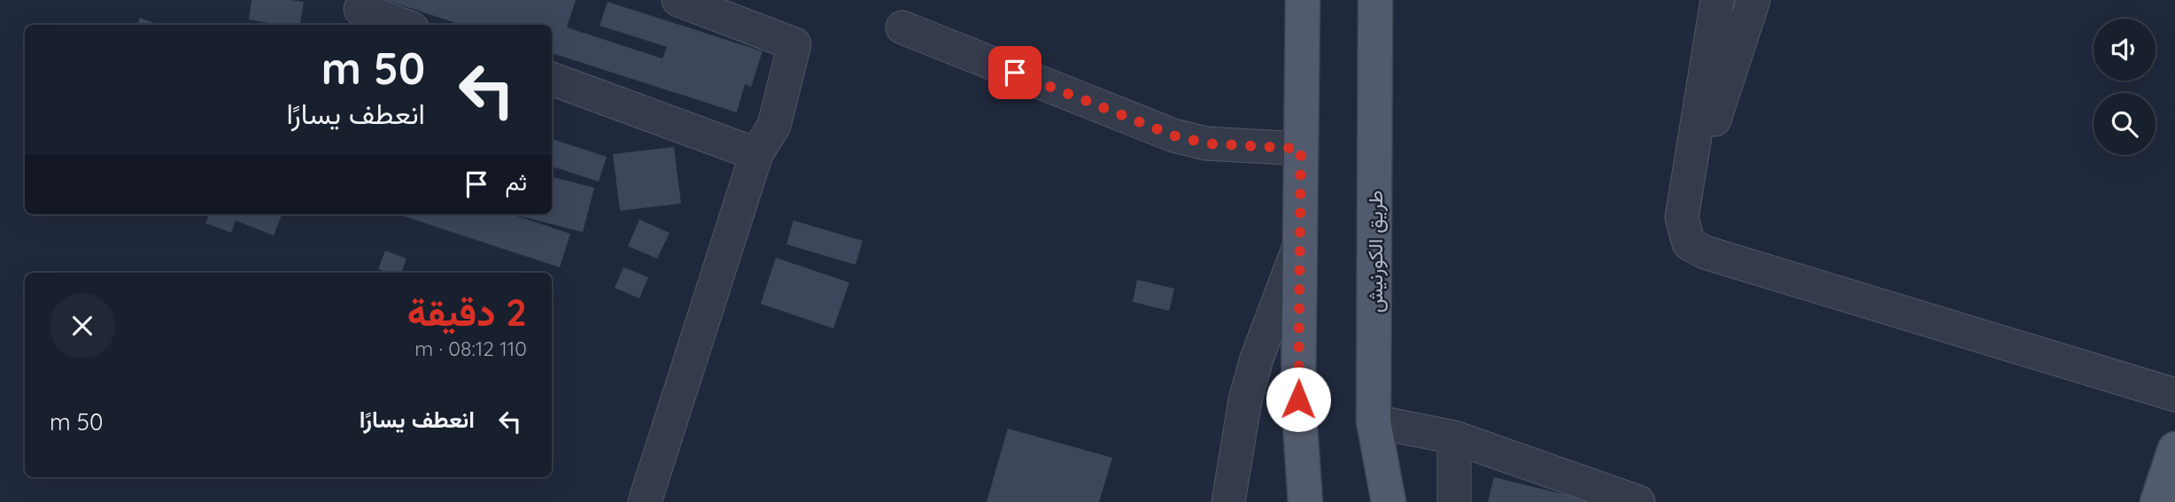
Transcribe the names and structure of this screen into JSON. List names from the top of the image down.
{
  "streets": {
    "main road": ["طريق الكورنيش"]
  },
  "page": {
    "turn": ["50 m", "انعطف يسارًا"],
    "then": "ثم",
    "heading": ["2 دقيقة", "110 m · 08:12"],
    "list": [
      {
        "name": "انعطف يسارًا",
        "value": "50 m"
      }
    ]
  }
}
